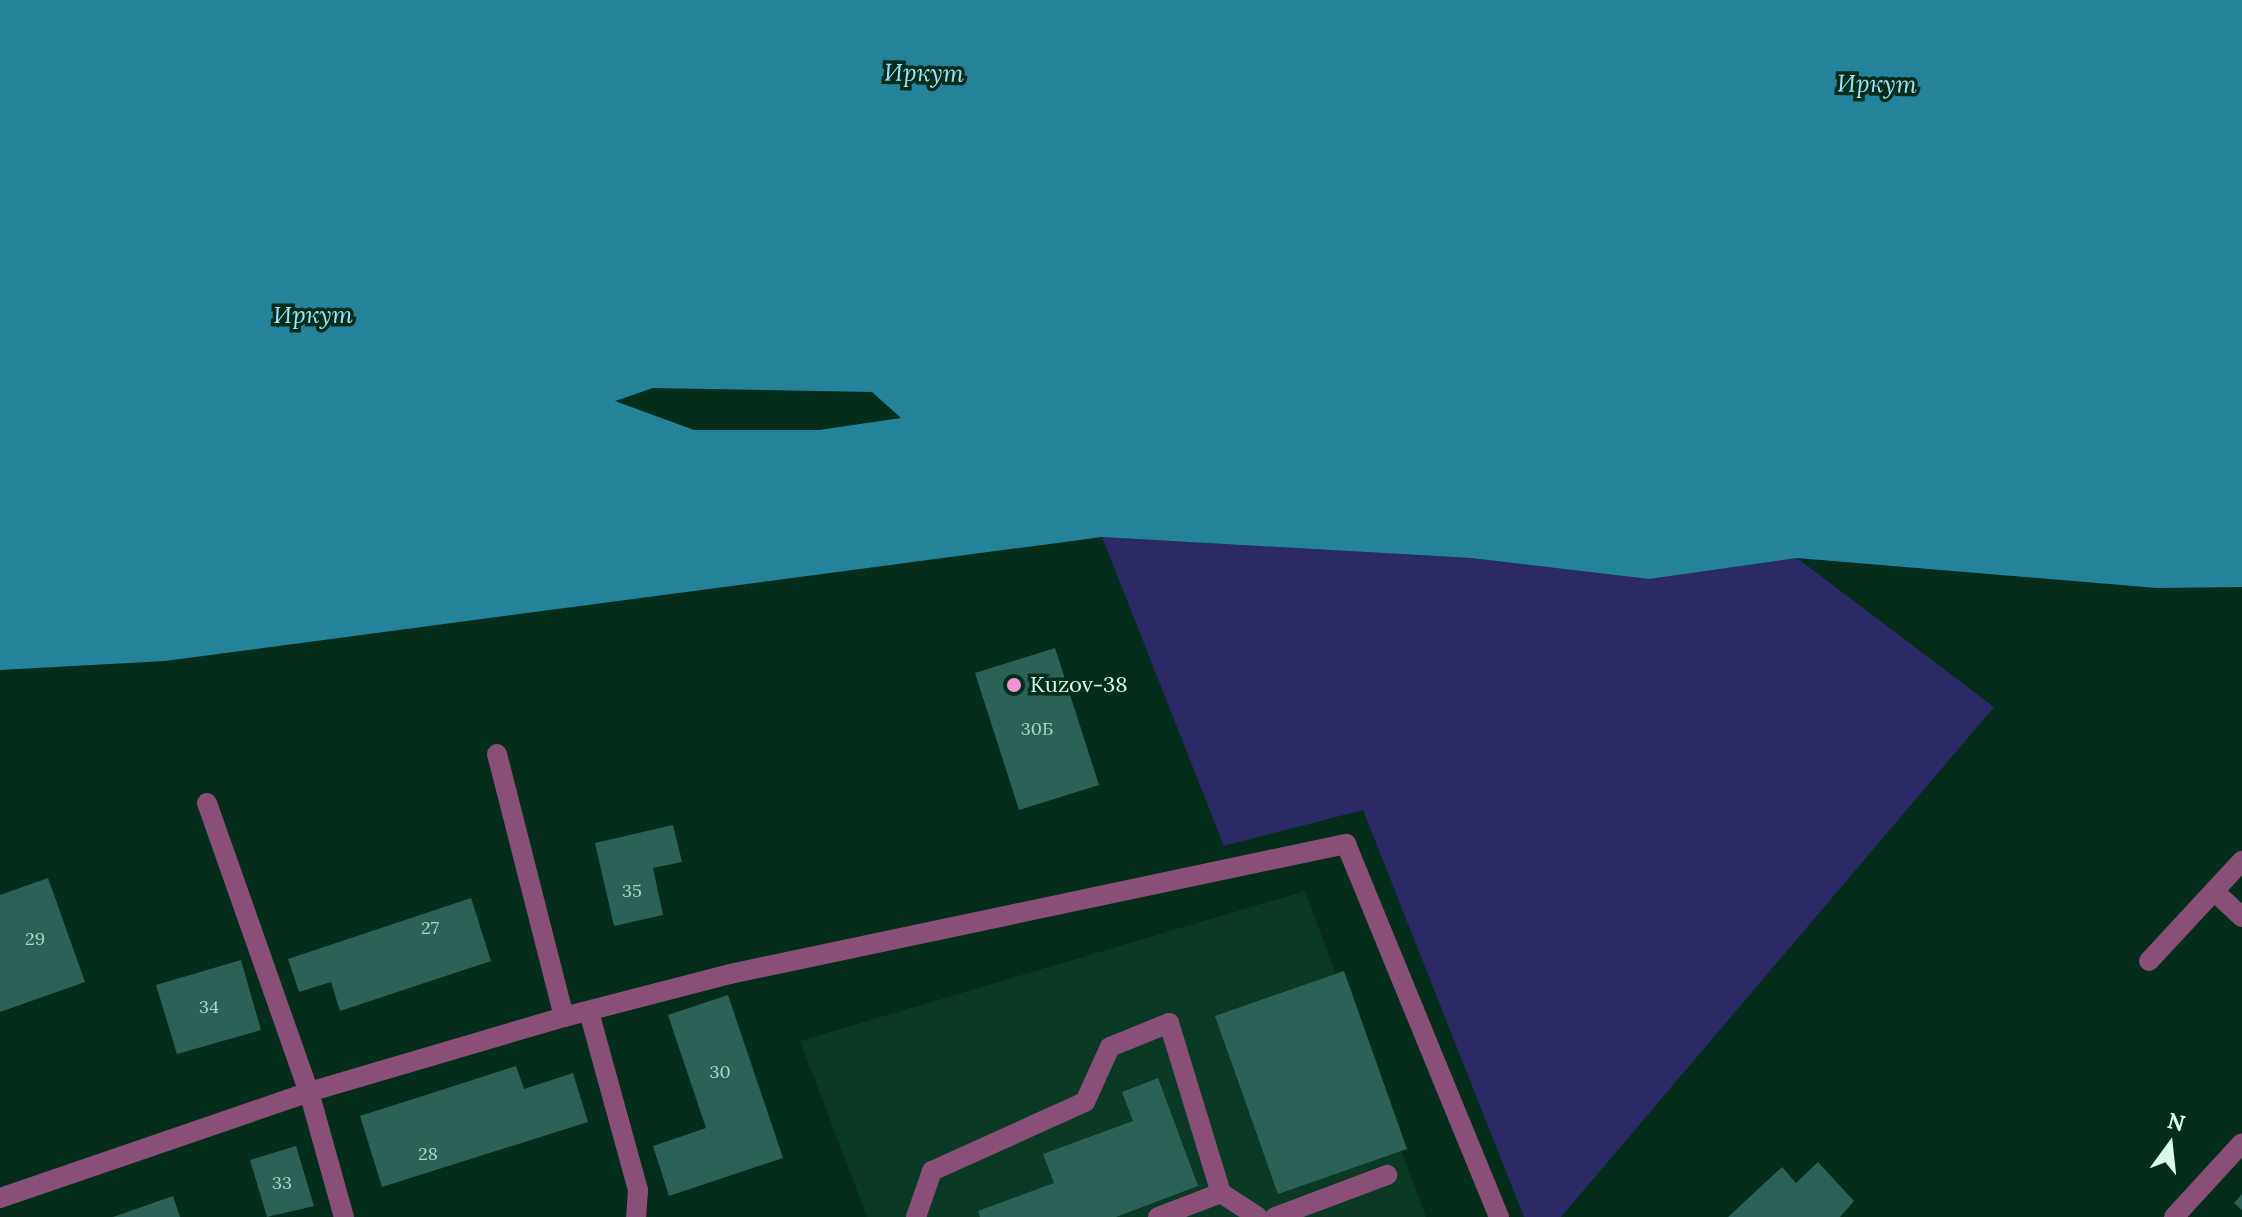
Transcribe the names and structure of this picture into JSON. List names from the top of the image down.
{
  "water": ["Иркут"],
  "places": ["Kuzov-38"],
  "house_numbers": [
    "30Б",
    "35",
    "27",
    "29",
    "34",
    "30",
    "28",
    "33"
  ],
  "north": "top"
}
